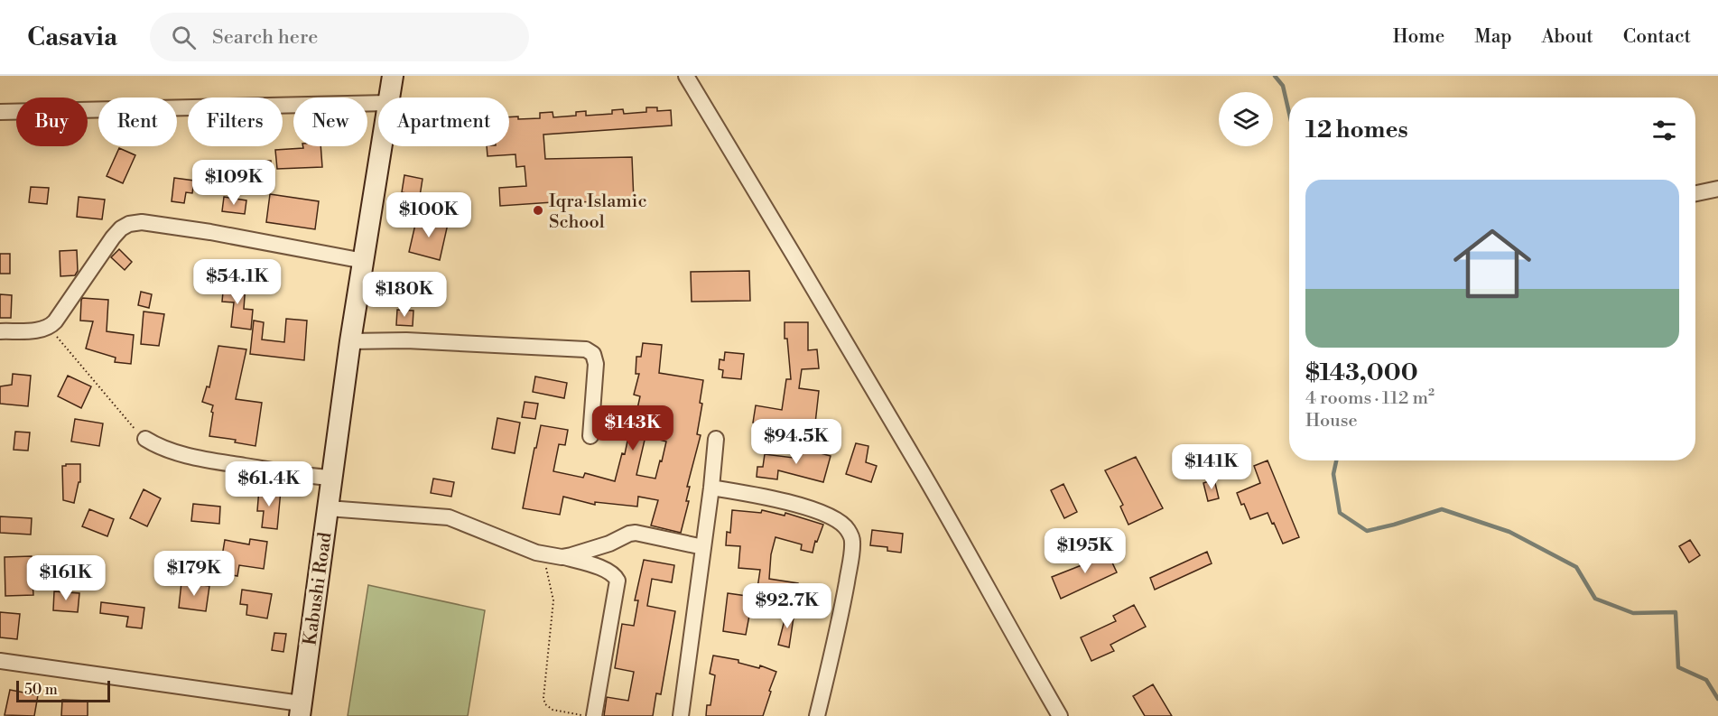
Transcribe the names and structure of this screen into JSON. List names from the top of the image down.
{
  "streets": {
    "main road": ["Kabushi Road"]
  },
  "places": ["Iqra Islamic School"],
  "scale_bar": "50 m",
  "page": {
    "header": "Casavia",
    "search": "Search here",
    "nav": [
      "Home",
      "Map",
      "About",
      "Contact"
    ],
    "chip": [
      "Buy",
      "Rent",
      "Filters",
      "New",
      "Apartment"
    ],
    "heading": "12 homes",
    "price": [
      "$109K",
      "$100K",
      "$54.1K",
      "$180K",
      "$143K",
      "$94.5K",
      "$141K",
      "$61.4K",
      "$195K",
      "$179K",
      "$161K",
      "$92.7K"
    ],
    "list": [
      {
        "name": "$143,000",
        "note": "4 rooms · 112 m² · House"
      }
    ],
    "scale": "50 m"
  }
}
